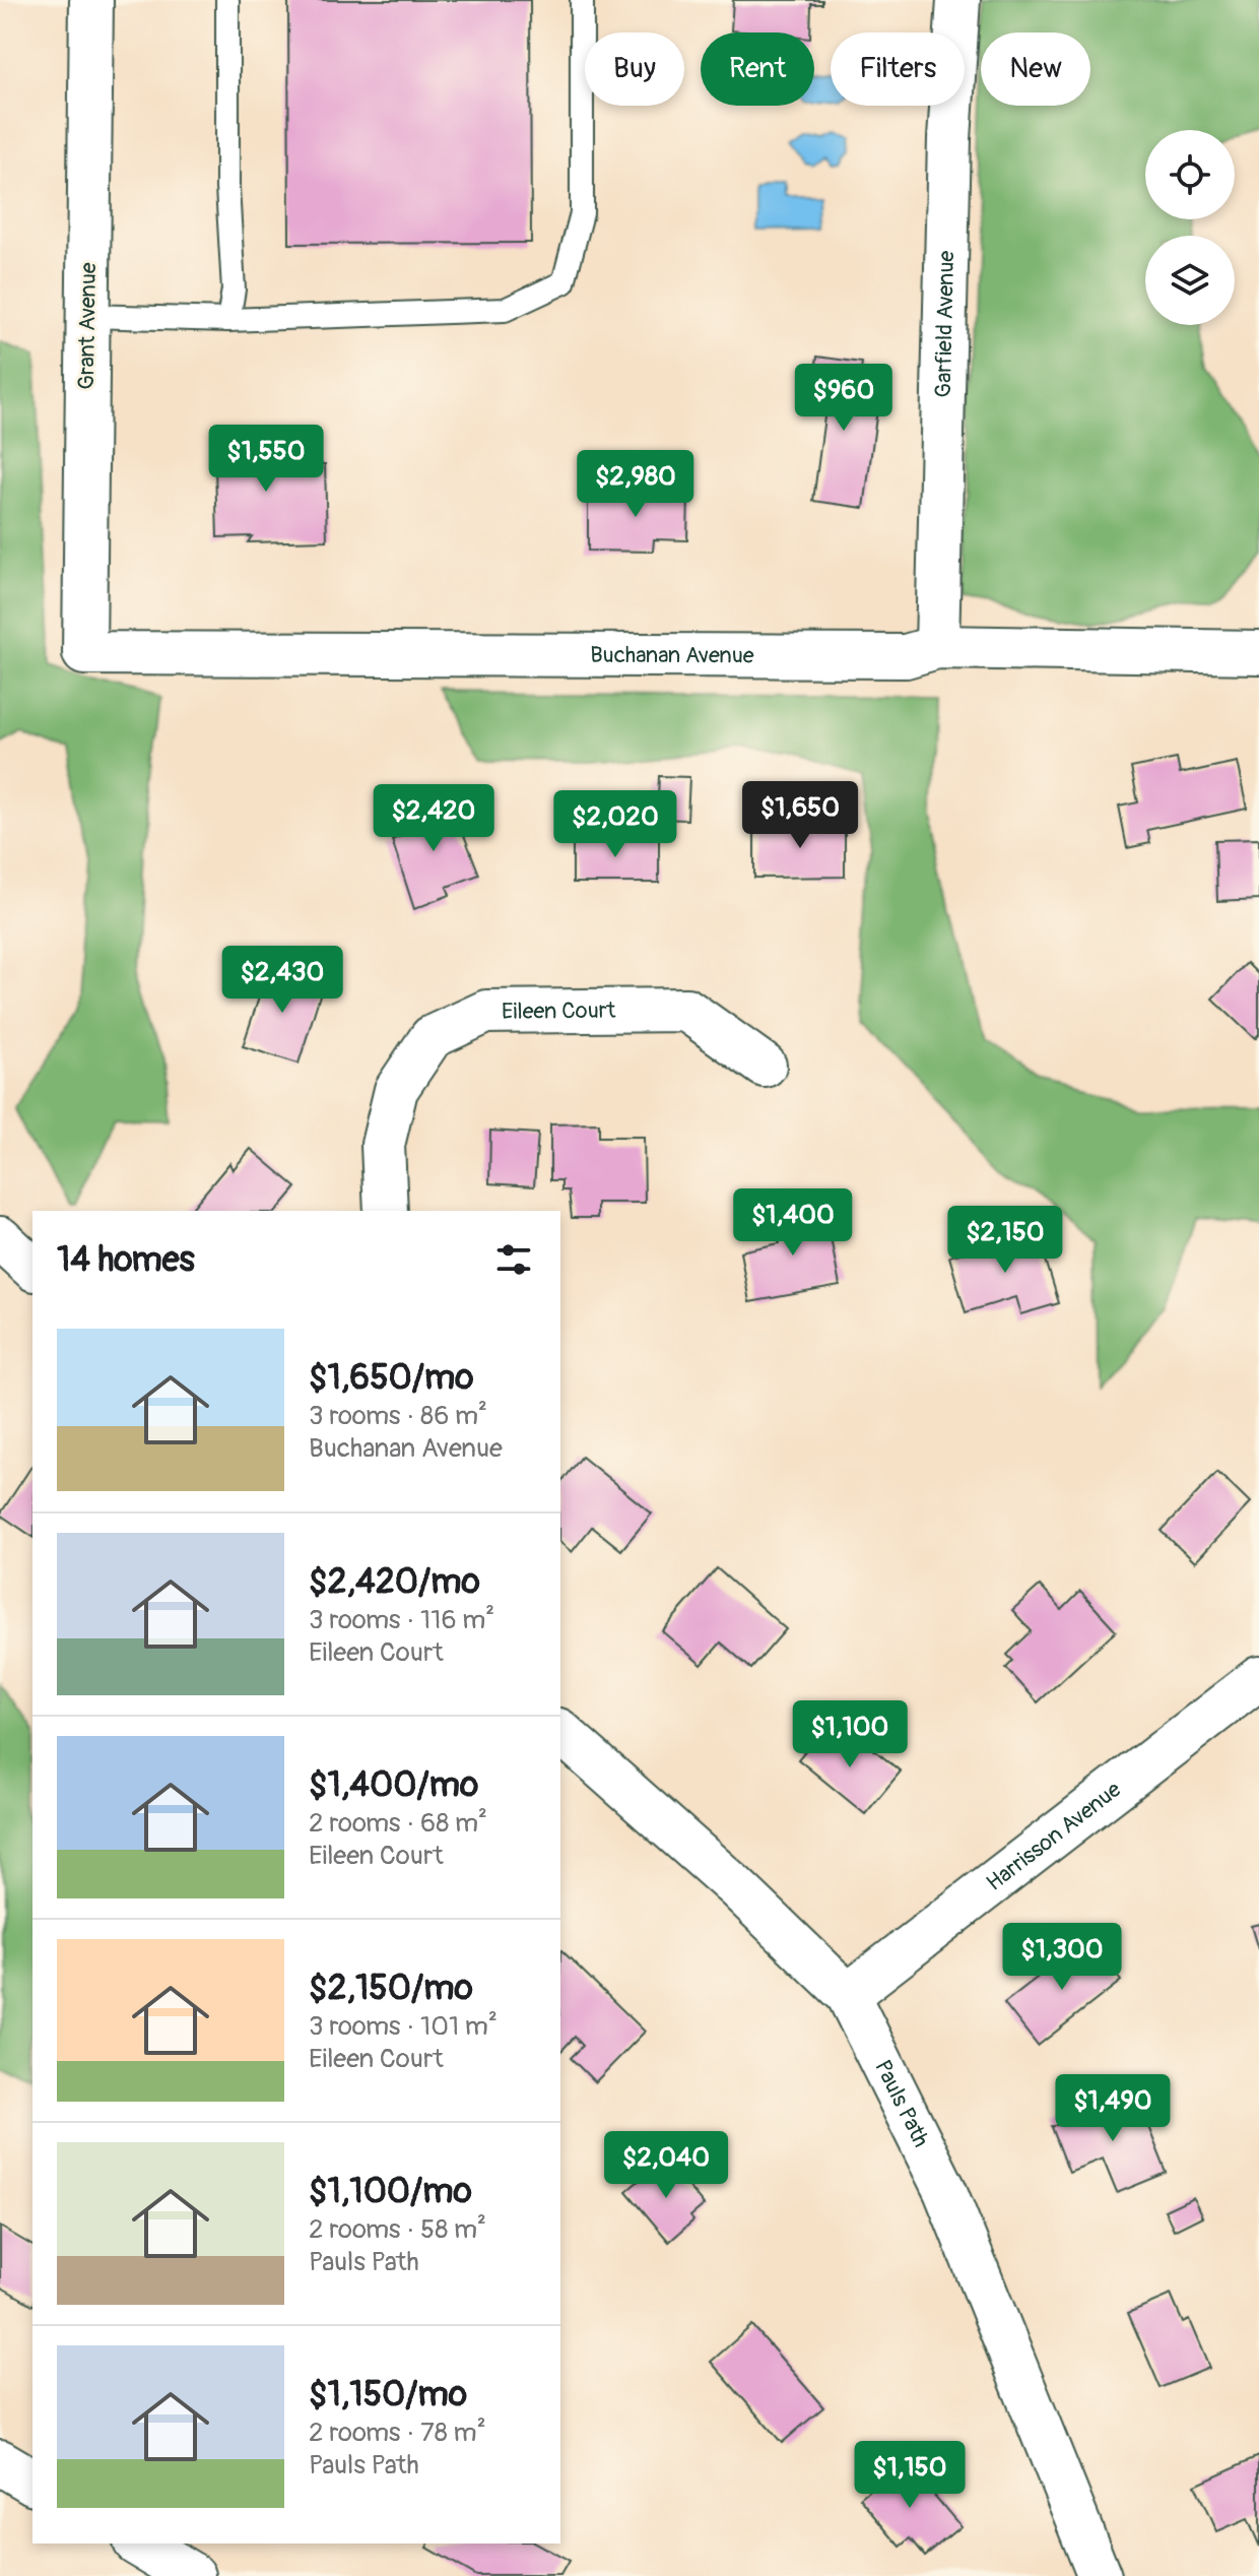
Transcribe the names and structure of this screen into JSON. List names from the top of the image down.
{
  "streets": {
    "street": [
      "Garfield Avenue",
      "Grant Avenue",
      "Buchanan Avenue",
      "Eileen Court",
      "Harrisson Avenue",
      "Pauls Path"
    ]
  },
  "crossings": [
    ["Garfield Avenue", "Buchanan Avenue"],
    ["Grant Avenue", "Buchanan Avenue"],
    ["Harrisson Avenue", "Pauls Path"]
  ],
  "page": {
    "chip": [
      "Buy",
      "Rent",
      "Filters",
      "New"
    ],
    "price": [
      "$960",
      "$1,550",
      "$2,980",
      "$1,650",
      "$2,420",
      "$2,020",
      "$2,430",
      "$1,400",
      "$2,150",
      "$1,100",
      "$1,300",
      "$1,490",
      "$2,040",
      "$1,150"
    ],
    "heading": "14 homes",
    "list": [
      {
        "name": "$1,650/mo",
        "note": "3 rooms · 86 m² · Buchanan Avenue"
      },
      {
        "name": "$2,420/mo",
        "note": "3 rooms · 116 m² · Eileen Court"
      },
      {
        "name": "$1,400/mo",
        "note": "2 rooms · 68 m² · Eileen Court"
      },
      {
        "name": "$2,150/mo",
        "note": "3 rooms · 101 m² · Eileen Court"
      },
      {
        "name": "$1,100/mo",
        "note": "2 rooms · 58 m² · Pauls Path"
      },
      {
        "name": "$1,150/mo",
        "note": "2 rooms · 78 m² · Pauls Path"
      }
    ]
  }
}
